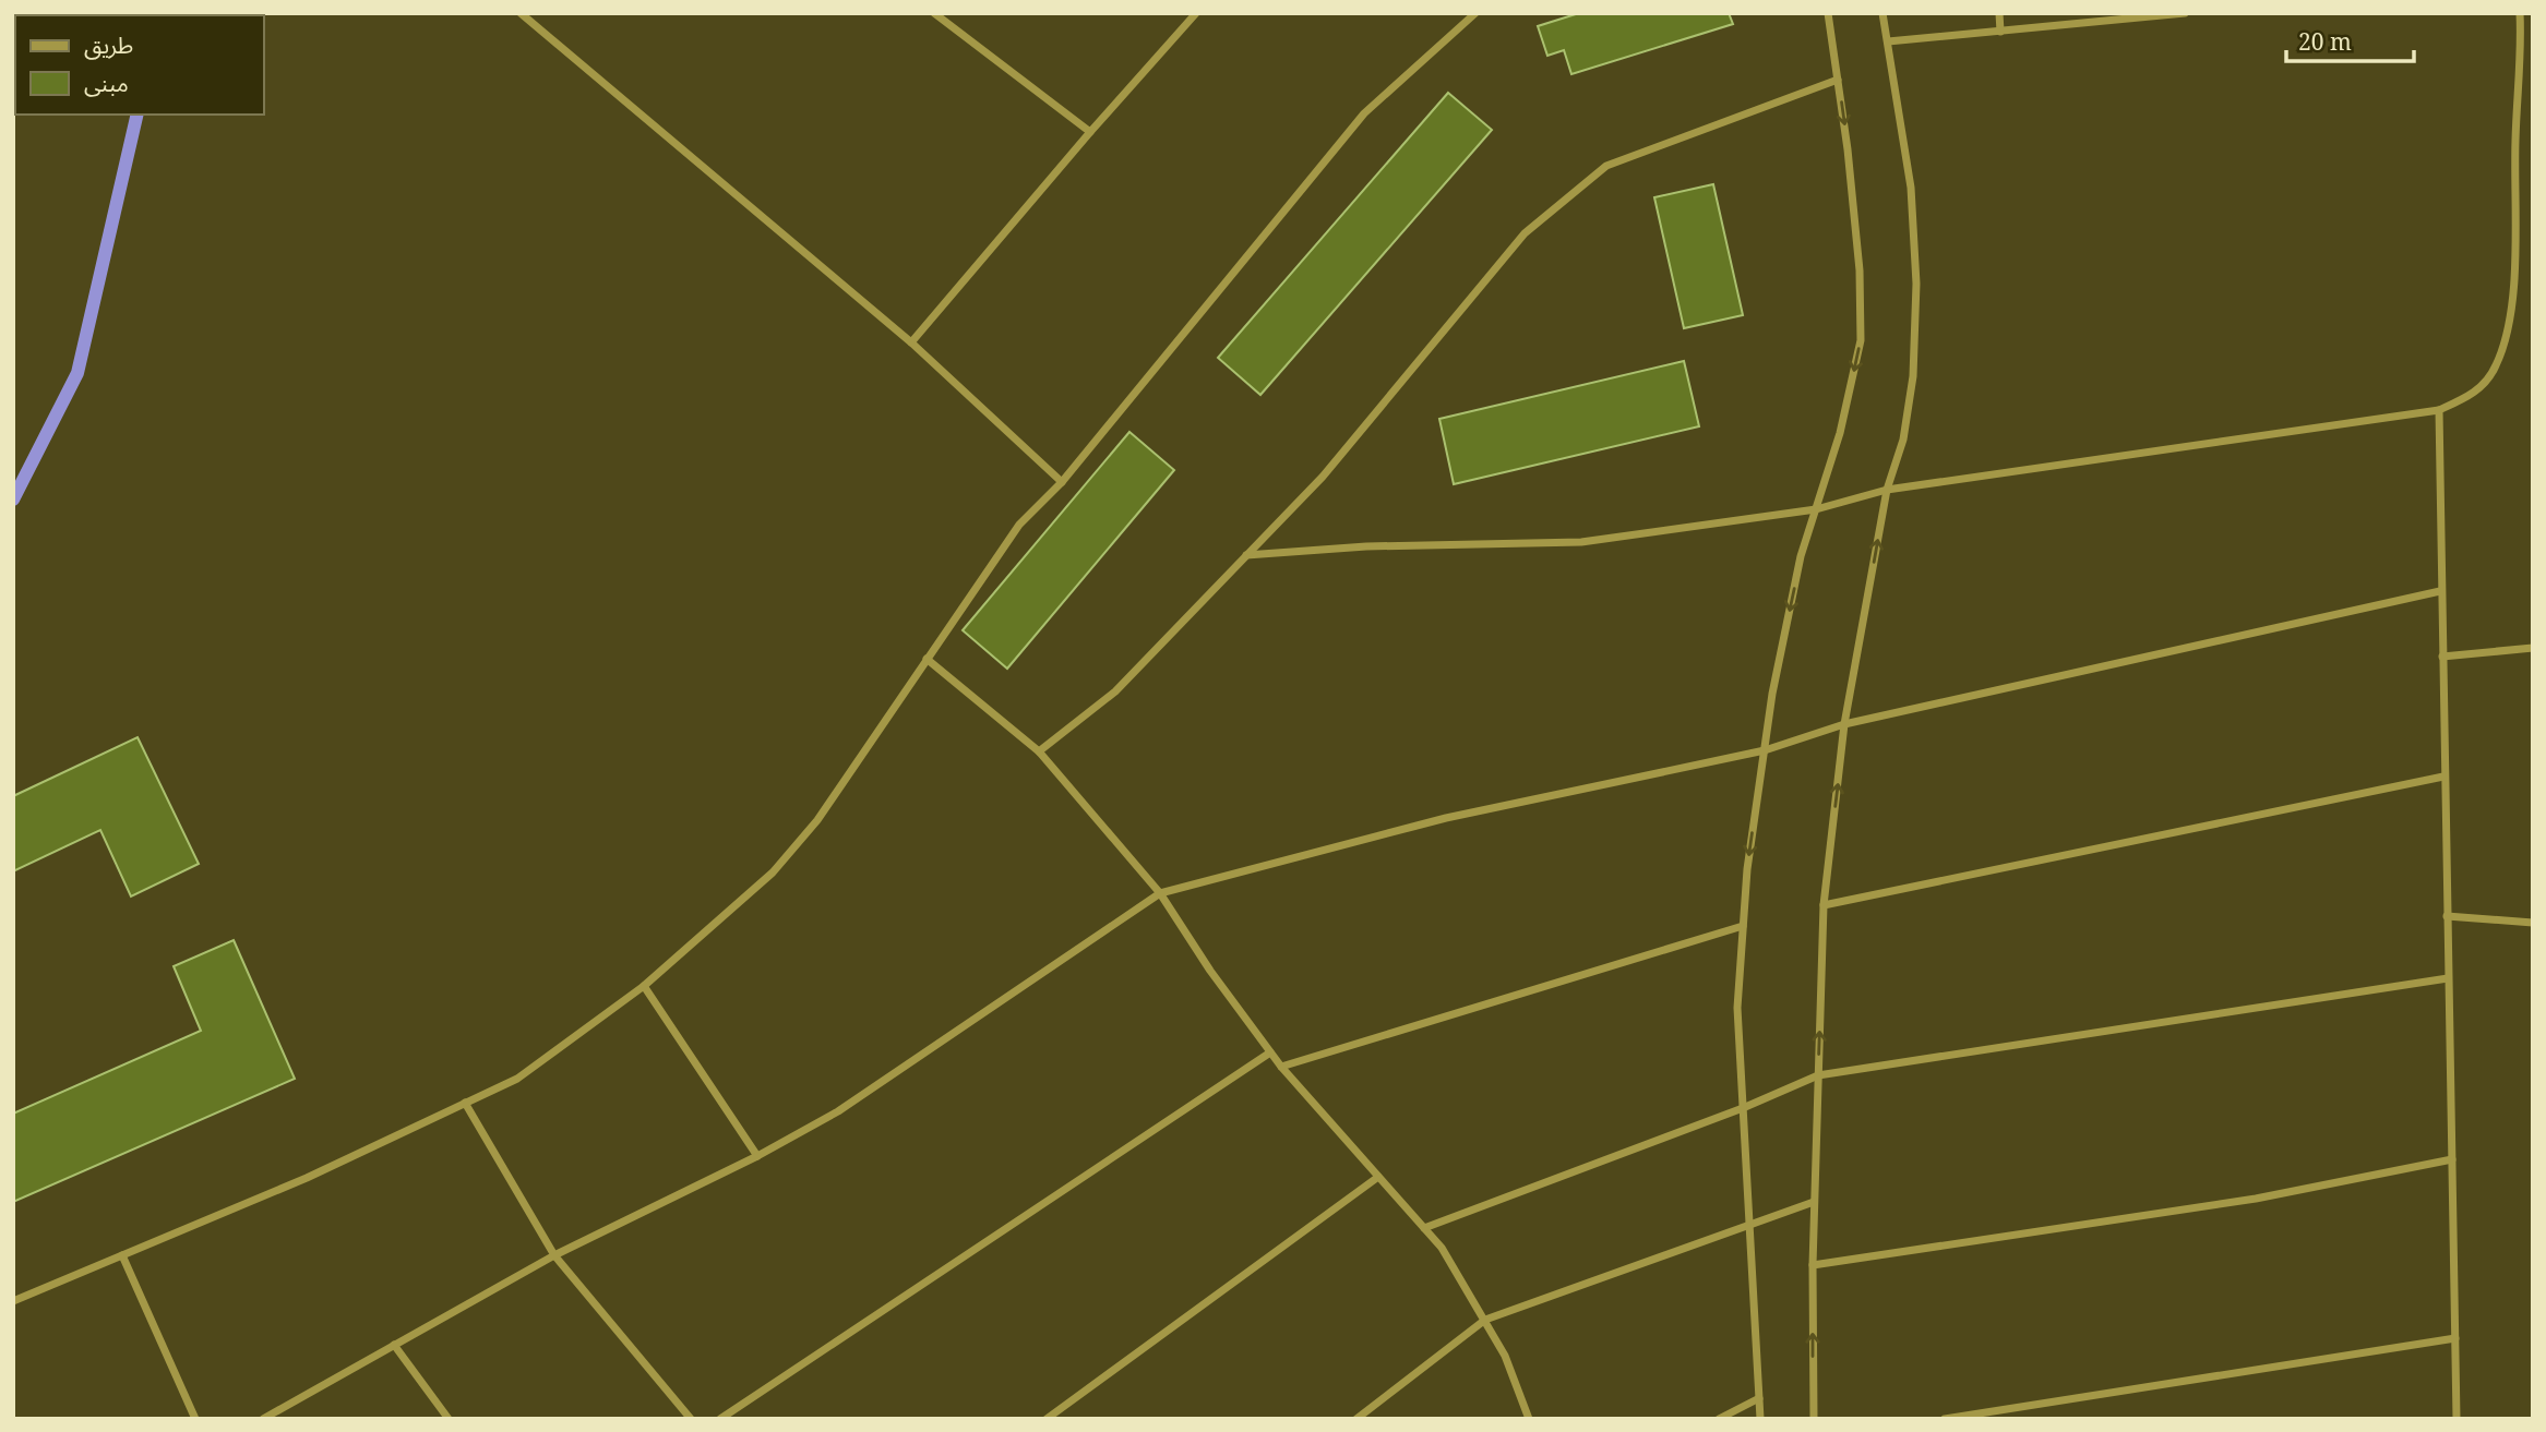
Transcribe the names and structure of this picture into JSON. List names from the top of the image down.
{
  "legend": ["طريق", "مبنى"],
  "scale_bar": "20 m"
}
